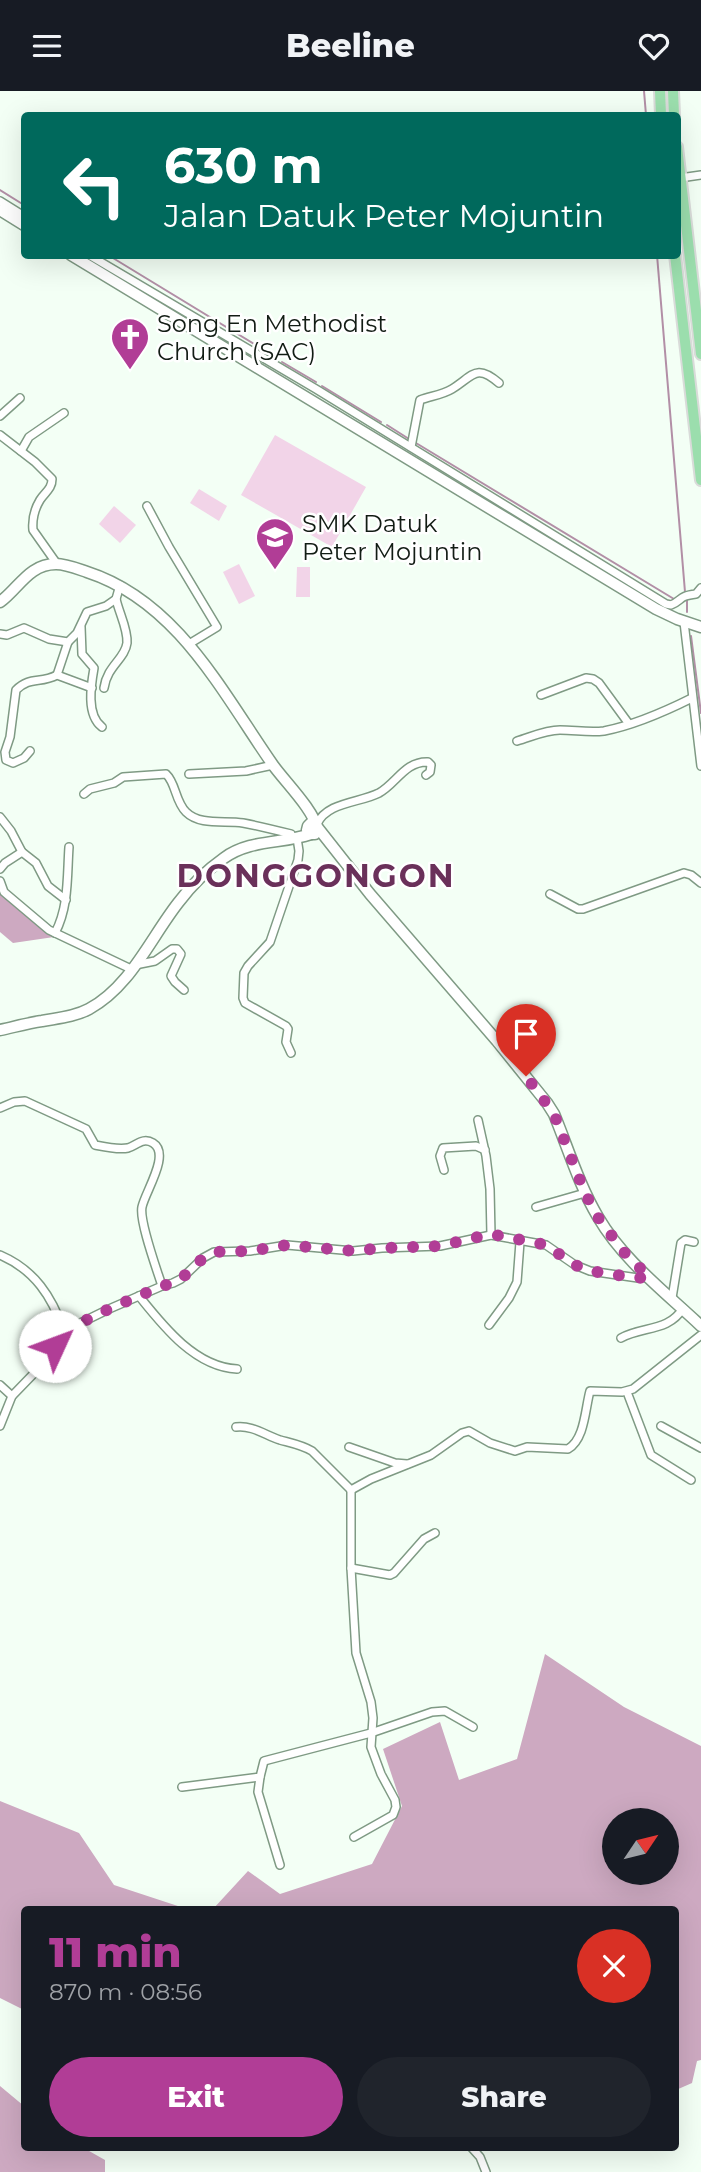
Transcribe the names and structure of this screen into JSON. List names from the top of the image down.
{
  "districts": ["DONGGONGON"],
  "places": {
    "church": ["Song En Methodist Church (SAC)"],
    "school or university": ["SMK Datuk Peter Mojuntin"]
  },
  "north": "top right",
  "page": {
    "header": "Beeline",
    "turn": ["630 m", "Jalan Datuk Peter Mojuntin"],
    "heading": ["11 min", "870 m · 08:56"],
    "buttons": ["Exit", "Share"]
  }
}
